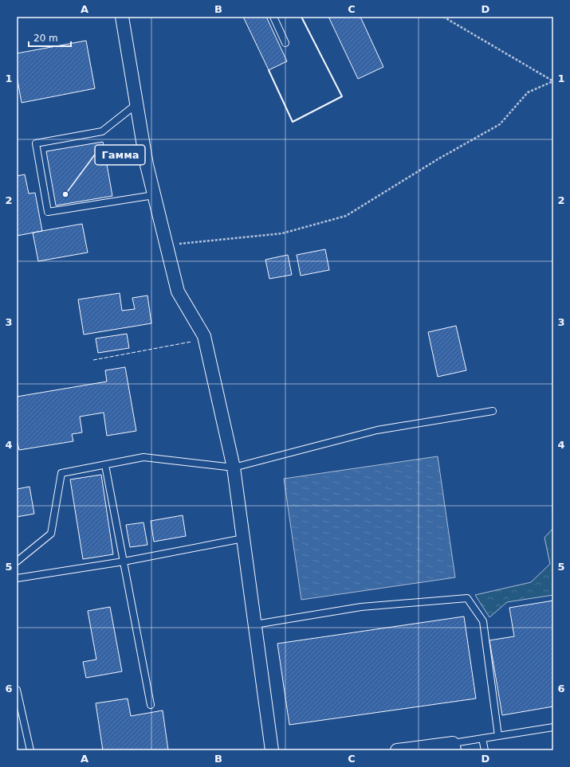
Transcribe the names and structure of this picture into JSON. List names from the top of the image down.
{
  "places": ["Гамма"],
  "scale_bar": "20 m",
  "grid": {
    "columns": [
      "A",
      "B",
      "C",
      "D"
    ],
    "rows": [
      "1",
      "2",
      "3",
      "4",
      "5",
      "6"
    ]
  }
}
